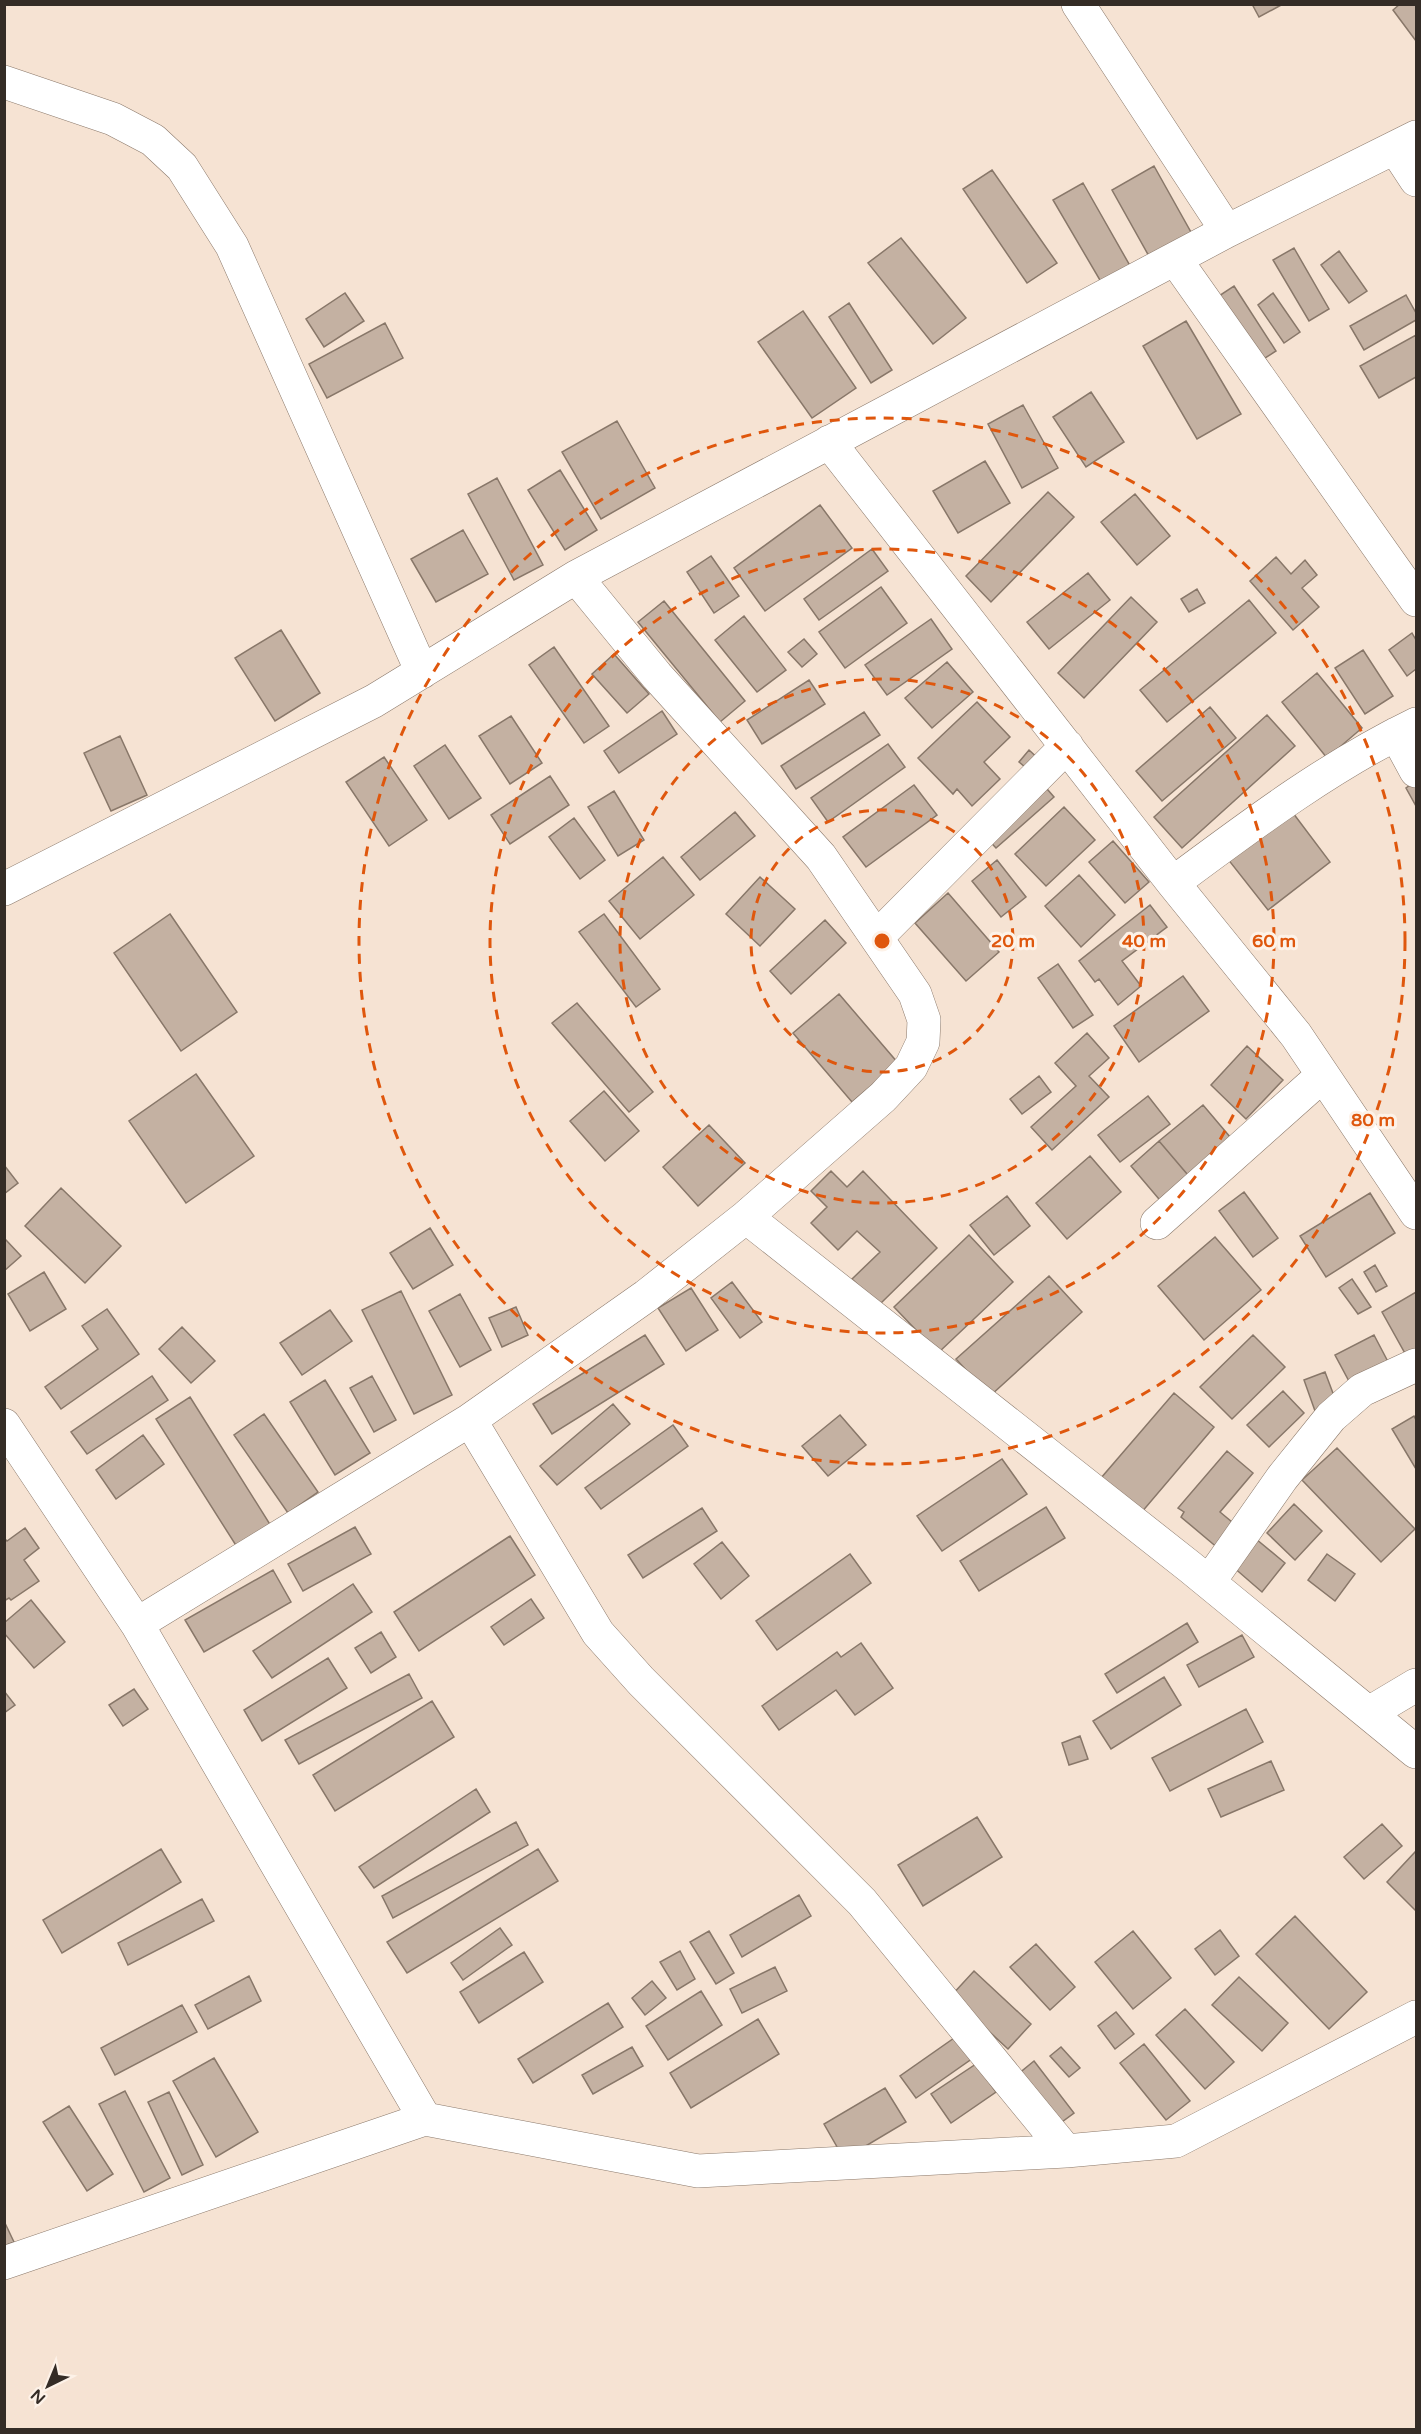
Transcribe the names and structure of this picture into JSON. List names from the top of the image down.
{
  "north": "bottom left",
  "rings": [
    "20 m",
    "40 m",
    "60 m",
    "80 m"
  ]
}
